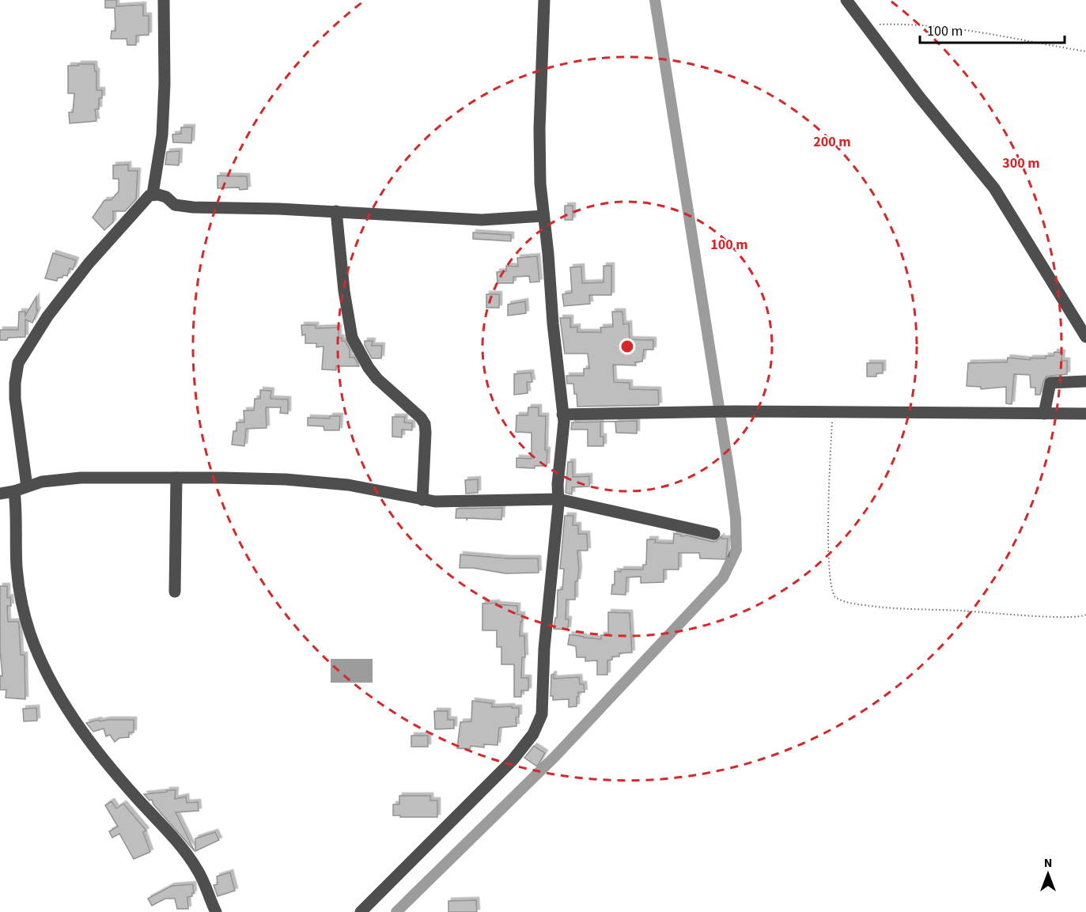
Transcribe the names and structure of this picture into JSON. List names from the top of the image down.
{
  "scale_bar": "100 m",
  "north": "top",
  "rings": ["200 m", "300 m", "100 m"]
}
